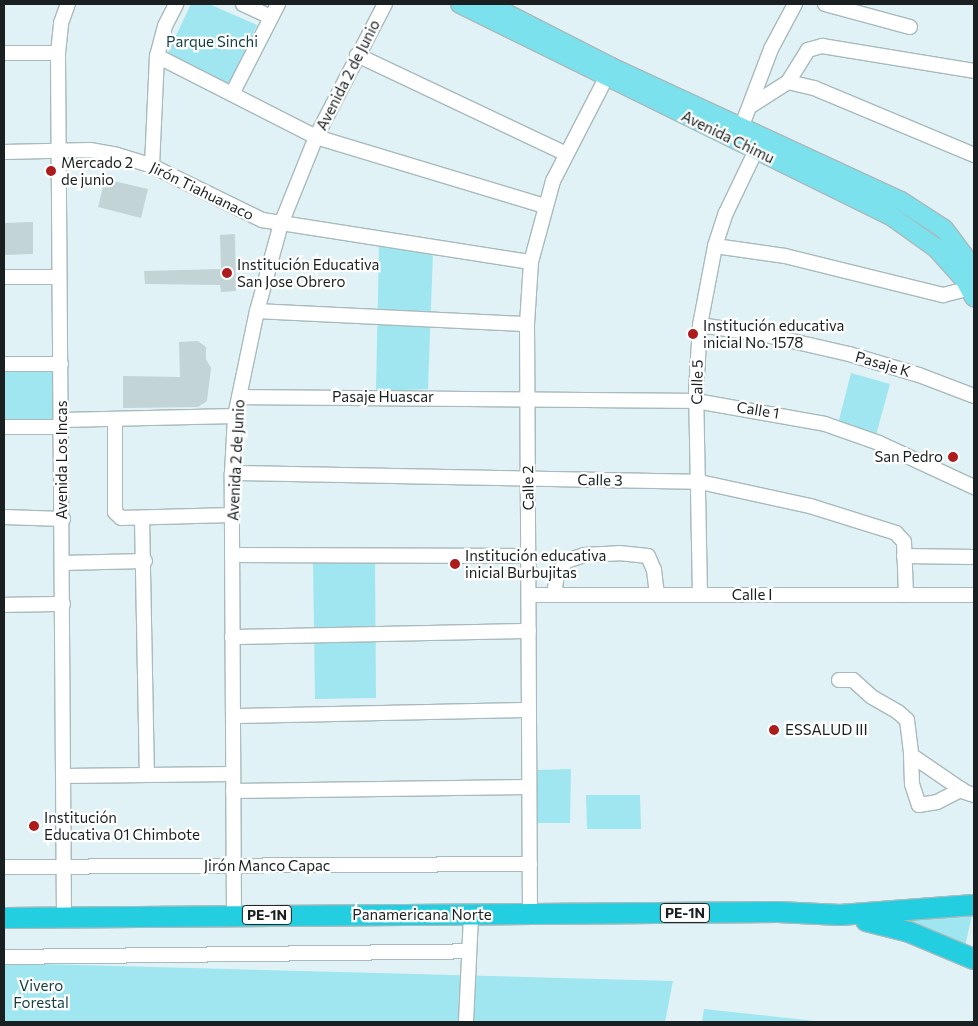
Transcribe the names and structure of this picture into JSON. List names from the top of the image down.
{
  "streets": {
    "highway": ["PE-1N", "Panamericana Norte"],
    "main road": ["Avenida Chimu"],
    "street": [
      "Avenida 2 de Junio",
      "Jirón Tiahuanaco",
      "Pasaje K",
      "Calle 5",
      "Pasaje Huascar",
      "Calle 1",
      "Avenida Los Incas",
      "Calle 3",
      "Calle 2",
      "Calle I",
      "Jirón Manco Capac"
    ]
  },
  "crossings": [
    ["Avenida 2 de Junio", "Jirón Tiahuanaco"],
    ["Avenida 2 de Junio", "Pasaje Huascar"],
    ["Avenida 2 de Junio", "Calle 3"],
    ["Avenida 2 de Junio", "Jirón Manco Capac"],
    ["Avenida 2 de Junio", "Panamericana Norte"],
    ["Avenida Chimu", "Calle 5"],
    ["Avenida Chimu", "Calle 2"],
    ["Jirón Tiahuanaco", "Avenida Los Incas"],
    ["Jirón Tiahuanaco", "Calle 2"],
    ["Pasaje K", "Calle 5"],
    ["Calle 5", "Calle 1"],
    ["Calle 5", "Calle 3"],
    ["Calle 5", "Calle I"],
    ["Pasaje Huascar", "Calle 1"],
    ["Pasaje Huascar", "Calle 2"],
    ["Calle 1", "Calle 2"],
    ["Avenida Los Incas", "Jirón Manco Capac"],
    ["Avenida Los Incas", "Panamericana Norte"],
    ["Calle 3", "Calle 2"],
    ["Calle 3", "Calle I"],
    ["Calle 2", "Calle I"],
    ["Calle 2", "Jirón Manco Capac"],
    ["Calle 2", "Panamericana Norte"]
  ],
  "parks": ["Parque Sinchi", "Vivero Forestal"],
  "places": [
    "Mercado 2 de junio",
    "Institución Educativa San Jose Obrero",
    "Institución educativa inicial No. 1578",
    "San Pedro",
    "Institución educativa inicial Burbujitas",
    "ESSALUD III",
    "Institución Educativa 01 Chimbote"
  ]
}
